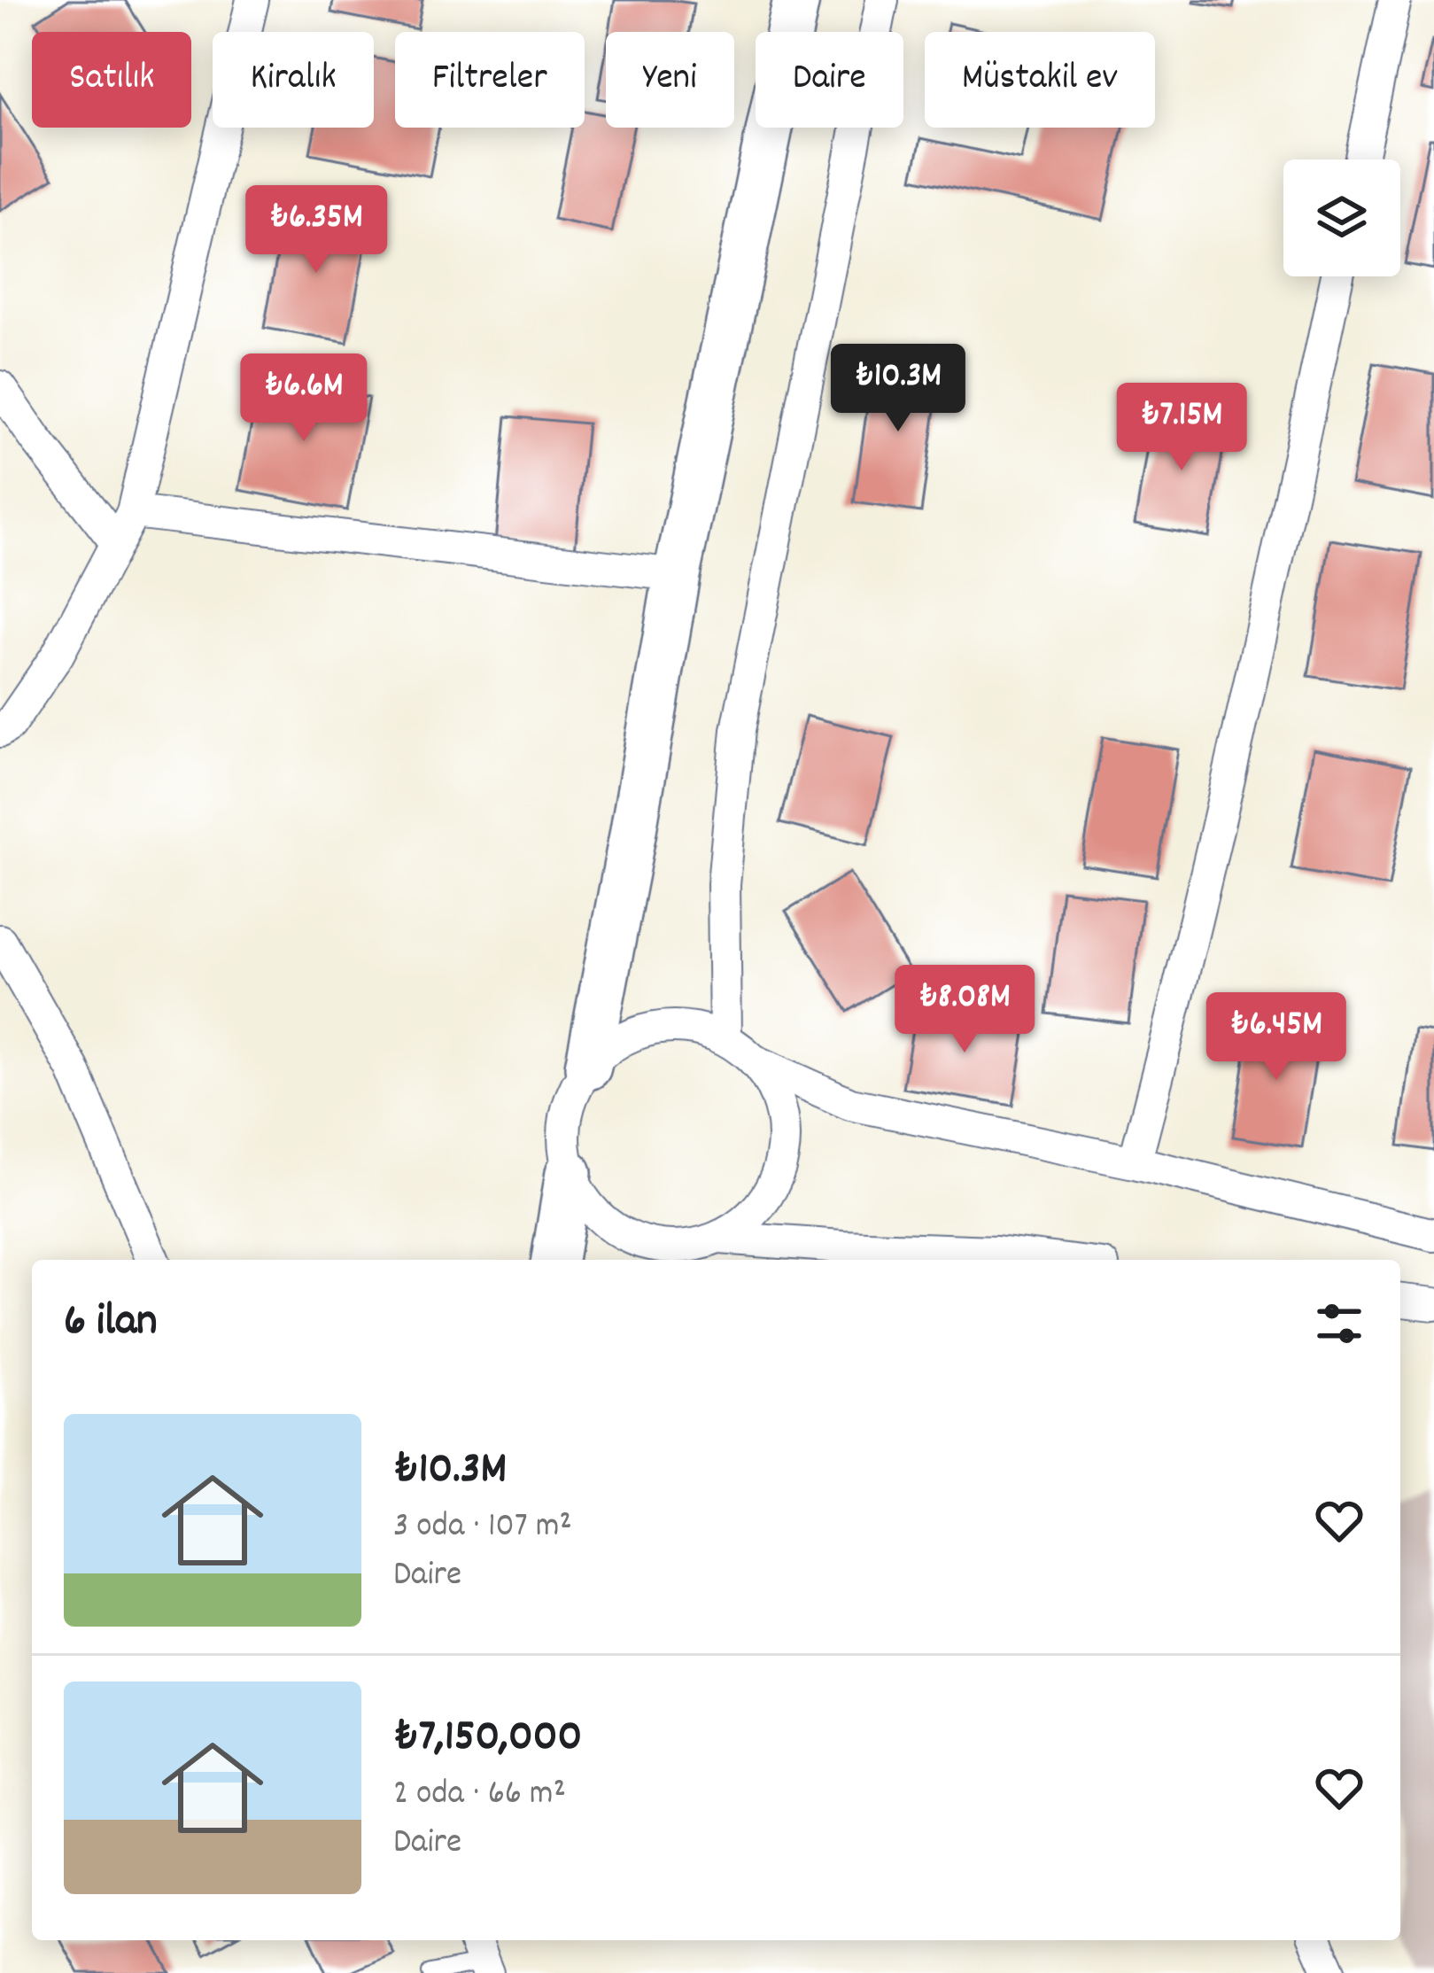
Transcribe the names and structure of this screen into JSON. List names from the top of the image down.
{
  "page": {
    "chip": [
      "Satılık",
      "Kiralık",
      "Filtreler",
      "Yeni",
      "Daire",
      "Müstakil ev"
    ],
    "price": [
      "₺6.35M",
      "₺10.3M",
      "₺6.6M",
      "₺7.15M",
      "₺8.08M",
      "₺6.45M"
    ],
    "heading": "6 ilan",
    "list": [
      {
        "name": "₺10.3M",
        "note": "3 oda · 107 m² · Daire"
      },
      {
        "name": "₺7,150,000",
        "note": "2 oda · 66 m² · Daire"
      }
    ]
  }
}
